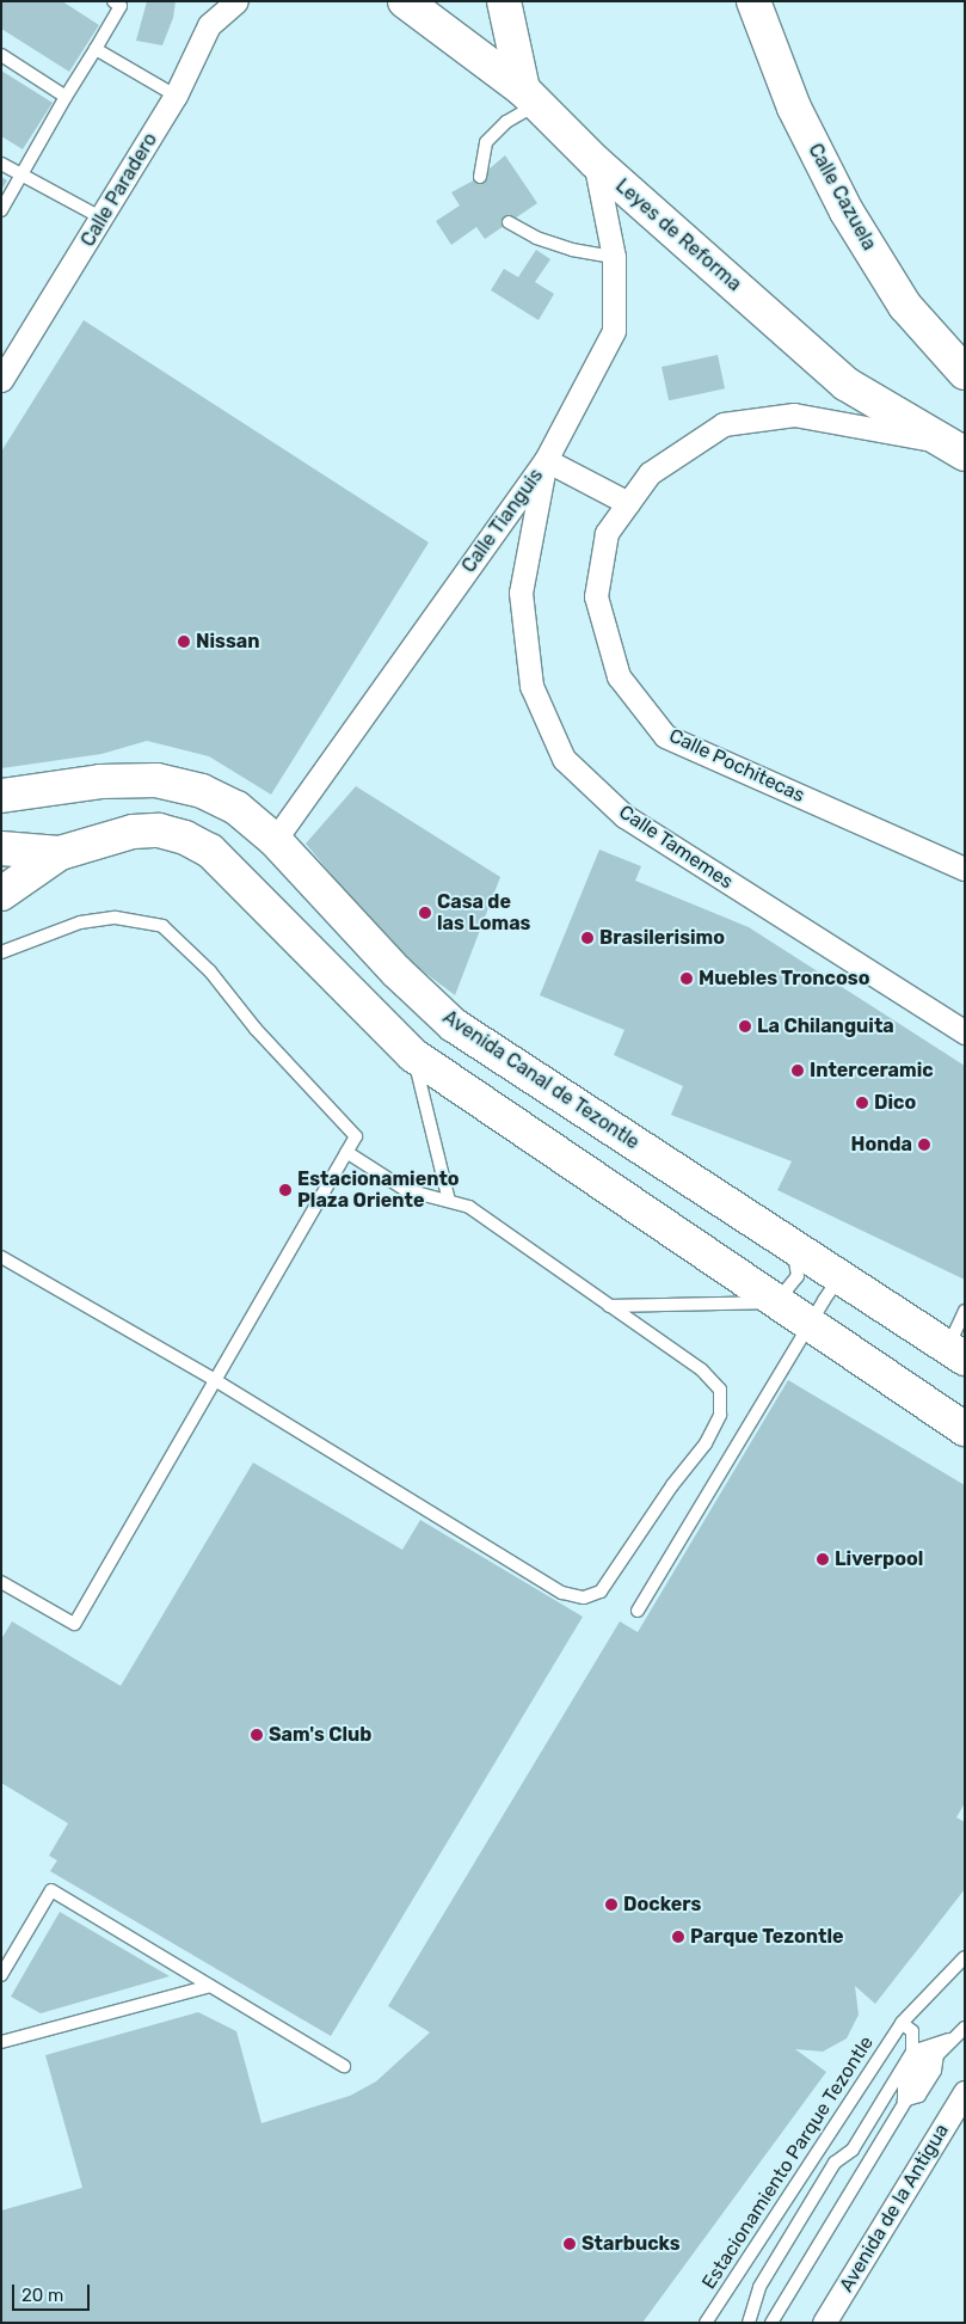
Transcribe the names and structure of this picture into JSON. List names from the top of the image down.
{
  "streets": {
    "main road": ["Calle Cazuela", "Leyes de Reforma", "Avenida Canal de Tezontle"],
    "street": [
      "Calle Paradero",
      "Calle Tianguis",
      "Calle Pochitecas",
      "Calle Tamemes",
      "Avenida de la Antigua"
    ],
    "lane": ["Estacionamiento Parque Tezontle"]
  },
  "crossings": [
    ["Leyes de Reforma", "Calle Tianguis"],
    ["Leyes de Reforma", "Calle Pochitecas"],
    ["Calle Tianguis", "Calle Tamemes"],
    ["Calle Tianguis", "Avenida Canal de Tezontle"]
  ],
  "places": [
    "Nissan",
    "Casa de las Lomas",
    "Brasilerisimo",
    "Muebles Troncoso",
    "La Chilanguita",
    "Interceramic",
    "Dico",
    "Honda",
    "Estacionamiento Plaza Oriente",
    "Liverpool",
    "Sam's Club",
    "Dockers",
    "Parque Tezontle",
    "Starbucks"
  ],
  "scale_bar": "20 m"
}
